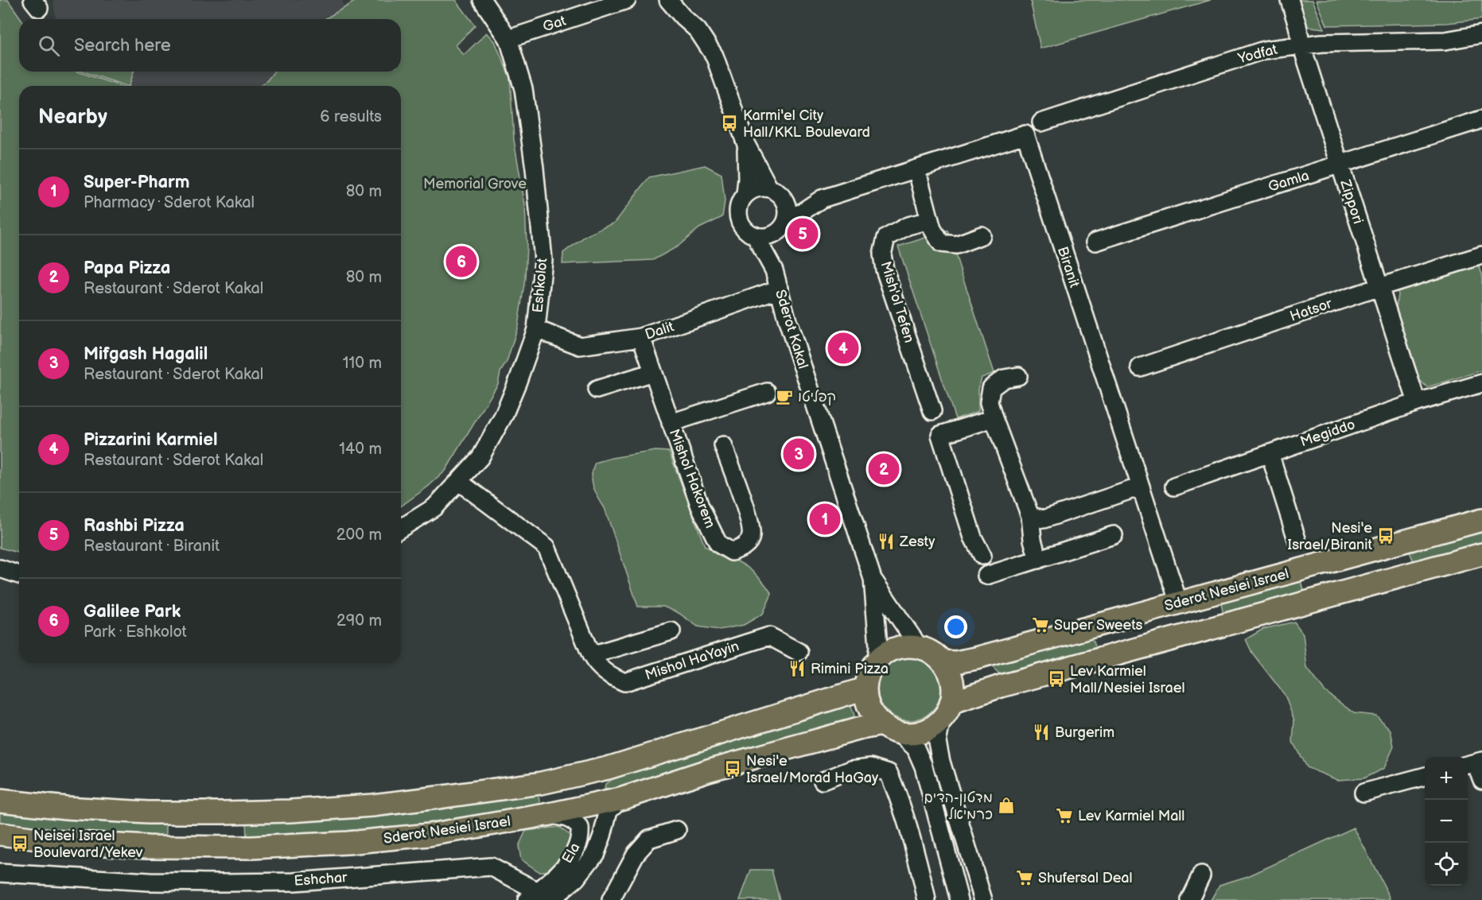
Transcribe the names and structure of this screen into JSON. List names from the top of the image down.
{
  "streets": {
    "main road": ["Sderot Nesiei Israel"],
    "street": [
      "Gat",
      "Yodfat",
      "Gamla",
      "Zippori",
      "Biranit",
      "Eshkolot",
      "Mish'ol Tefen",
      "Hatsor",
      "Sderot Kakal",
      "Dalit",
      "Megiddo",
      "Mishol Hakorem",
      "Mishol HaYayin",
      "Ela",
      "Eshchar"
    ]
  },
  "crossings": [
    ["Gat", "Eshkolot"],
    ["Yodfat", "Zippori"],
    ["Gamla", "Zippori"],
    ["Zippori", "Hatsor"],
    ["Zippori", "Megiddo"],
    ["Biranit", "Sderot Nesiei Israel"],
    ["Eshkolot", "Dalit"],
    ["Eshkolot", "Mishol HaYayin"],
    ["Sderot Kakal", "Dalit"],
    ["Dalit", "Mishol Hakorem"],
    ["Sderot Nesiei Israel", "Ela"],
    ["Ela", "Eshchar"]
  ],
  "parks": ["Memorial Grove"],
  "places": {
    "bus stop": [
      "Karmi'el City Hall/KKL Boulevard",
      "Nesi'e Israel/Biranit",
      "Lev Karmiel Mall/Nesiei Israel",
      "Nesi'e Israel/Morad HaGay",
      "Neisei Israel Boulevard/Yekev"
    ],
    "cafe": ["קפליטו"],
    "restaurant": ["Zesty", "Rimini Pizza", "Burgerim"],
    "supermarket": ["Super Sweets", "Lev Karmiel Mall", "Shufersal Deal"],
    "shop": ["מדטון-הדים כרמיאל"]
  },
  "page": {
    "search": "Search here",
    "heading": ["Nearby", "6 results"],
    "list": [
      {
        "mark": "1",
        "name": "Super-Pharm",
        "note": "Pharmacy · Sderot Kakal",
        "value": "80 m"
      },
      {
        "mark": "2",
        "name": "Papa Pizza",
        "note": "Restaurant · Sderot Kakal",
        "value": "80 m"
      },
      {
        "mark": "3",
        "name": "Mifgash Hagalil",
        "note": "Restaurant · Sderot Kakal",
        "value": "110 m"
      },
      {
        "mark": "4",
        "name": "Pizzarini Karmiel",
        "note": "Restaurant · Sderot Kakal",
        "value": "140 m"
      },
      {
        "mark": "5",
        "name": "Rashbi Pizza",
        "note": "Restaurant · Biranit",
        "value": "200 m"
      },
      {
        "mark": "6",
        "name": "Galilee Park",
        "note": "Park · Eshkolot",
        "value": "290 m"
      }
    ],
    "pins": [
      "5",
      "6",
      "4",
      "3",
      "2",
      "1"
    ],
    "map_buttons": ["+", "−"]
  }
}
